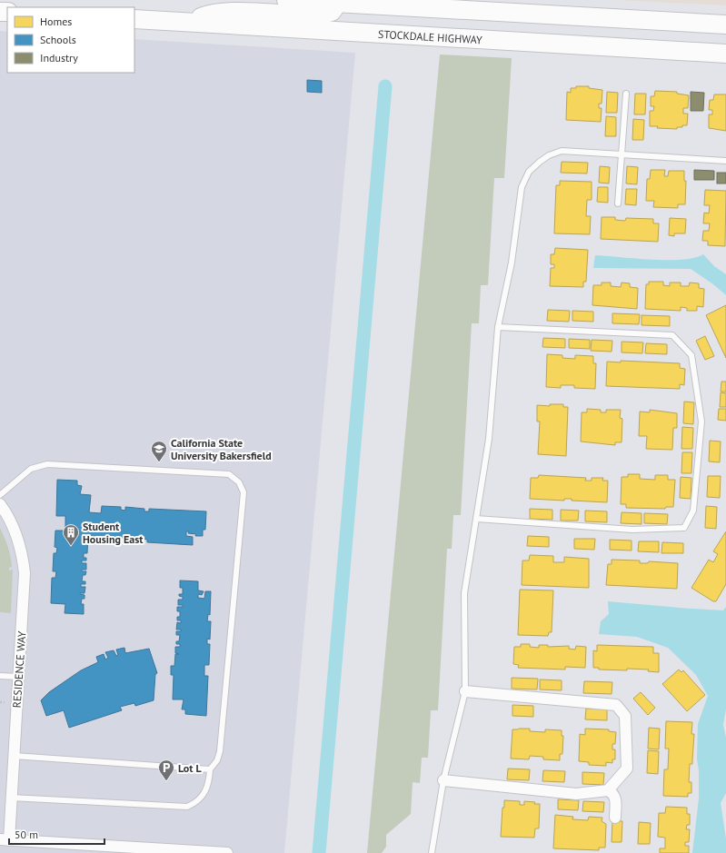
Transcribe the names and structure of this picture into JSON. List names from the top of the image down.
{
  "streets": {
    "main road": ["STOCKDALE HIGHWAY"],
    "street": ["RESIDENCE WAY"]
  },
  "places": {
    "school or university": ["California State University Bakersfield"],
    "building": ["Student Housing East"],
    "parking": ["Lot L"]
  },
  "legend": ["Homes", "Schools", "Industry"],
  "scale_bar": "50 m"
}
